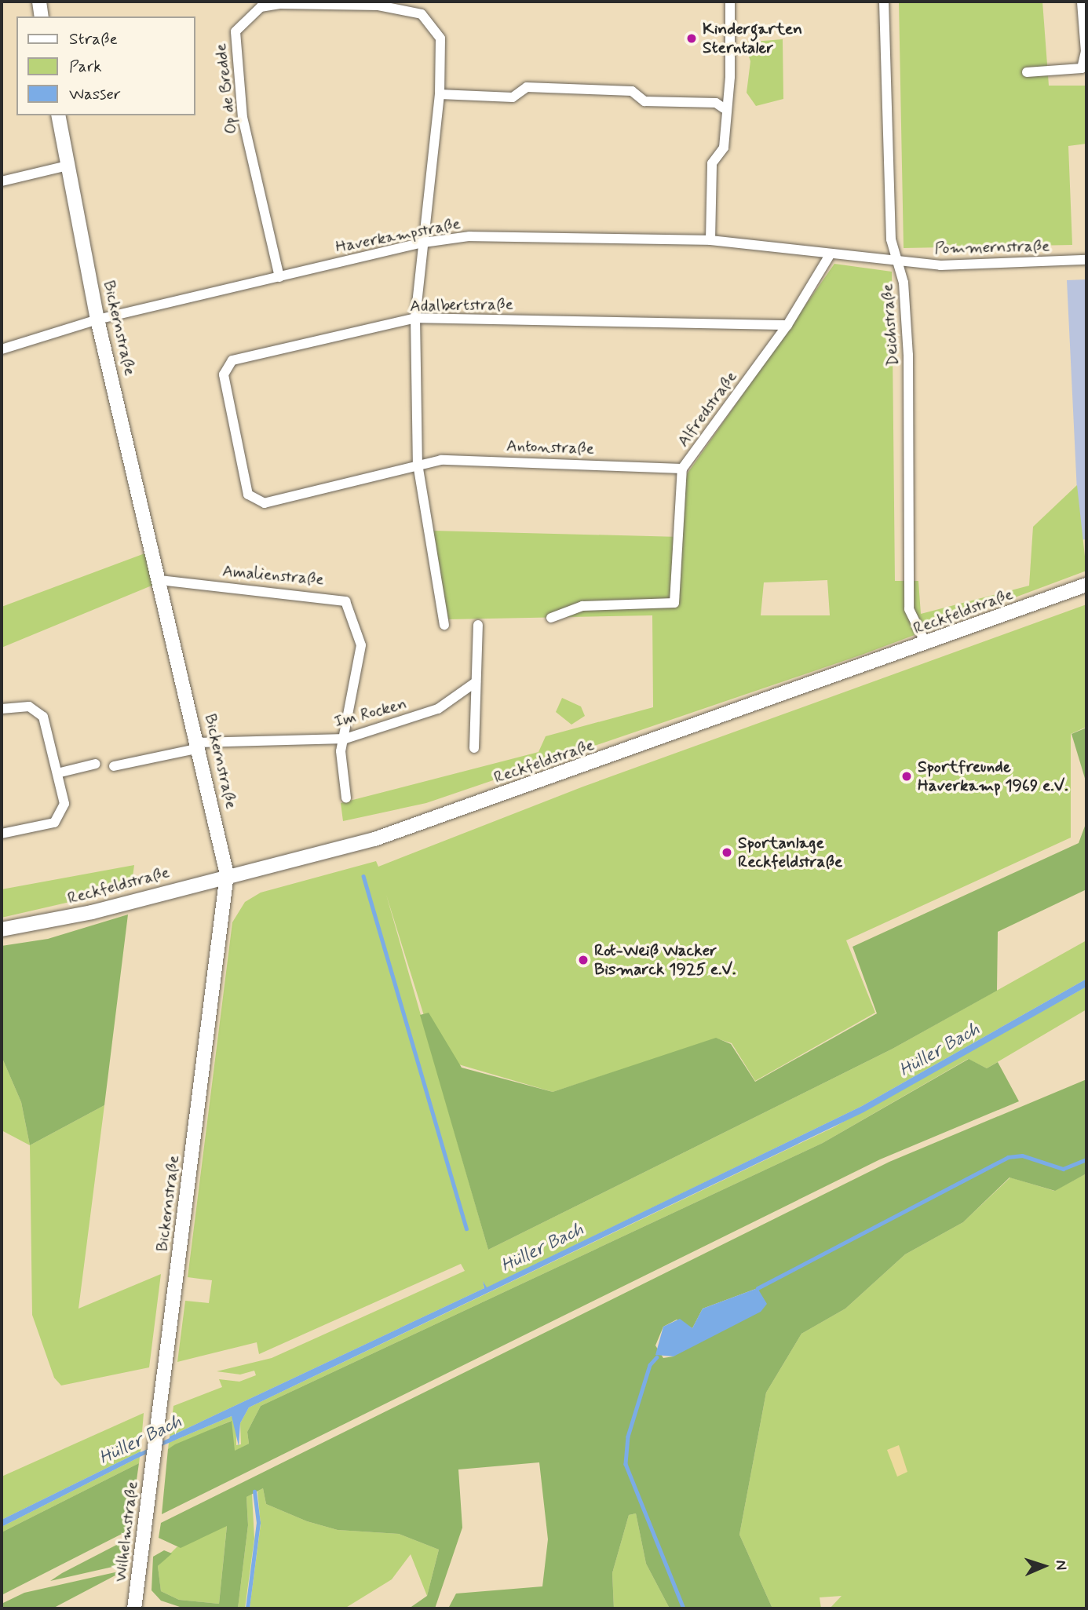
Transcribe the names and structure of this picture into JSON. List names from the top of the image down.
{
  "streets": {
    "street": [
      "Op de Bredde",
      "Haverkampstraße",
      "Pommernstraße",
      "Adalbertstraße",
      "Deichstraße",
      "Bickernstraße",
      "Alfredstraße",
      "Antonstraße",
      "Amalienstraße",
      "Reckfeldstraße",
      "Im Rocken",
      "Wilhelmstraße"
    ]
  },
  "crossings": [
    ["Op de Bredde", "Haverkampstraße"],
    ["Haverkampstraße", "Pommernstraße"],
    ["Haverkampstraße", "Deichstraße"],
    ["Haverkampstraße", "Bickernstraße"],
    ["Haverkampstraße", "Alfredstraße"],
    ["Pommernstraße", "Deichstraße"],
    ["Adalbertstraße", "Alfredstraße"],
    ["Adalbertstraße", "Antonstraße"],
    ["Deichstraße", "Reckfeldstraße"],
    ["Bickernstraße", "Amalienstraße"],
    ["Bickernstraße", "Reckfeldstraße"],
    ["Bickernstraße", "Im Rocken"],
    ["Bickernstraße", "Wilhelmstraße"],
    ["Alfredstraße", "Antonstraße"],
    ["Amalienstraße", "Im Rocken"]
  ],
  "water": ["Hüller Bach"],
  "places": [
    "Kindergarten Sterntaler",
    "Sportfreunde Haverkamp 1969 e.V.",
    "Sportanlage Reckfeldstraße",
    "Rot-Weiß Wacker Bismarck 1925 e.V."
  ],
  "legend": ["Straße", "Park", "Wasser"],
  "north": "right"
}
